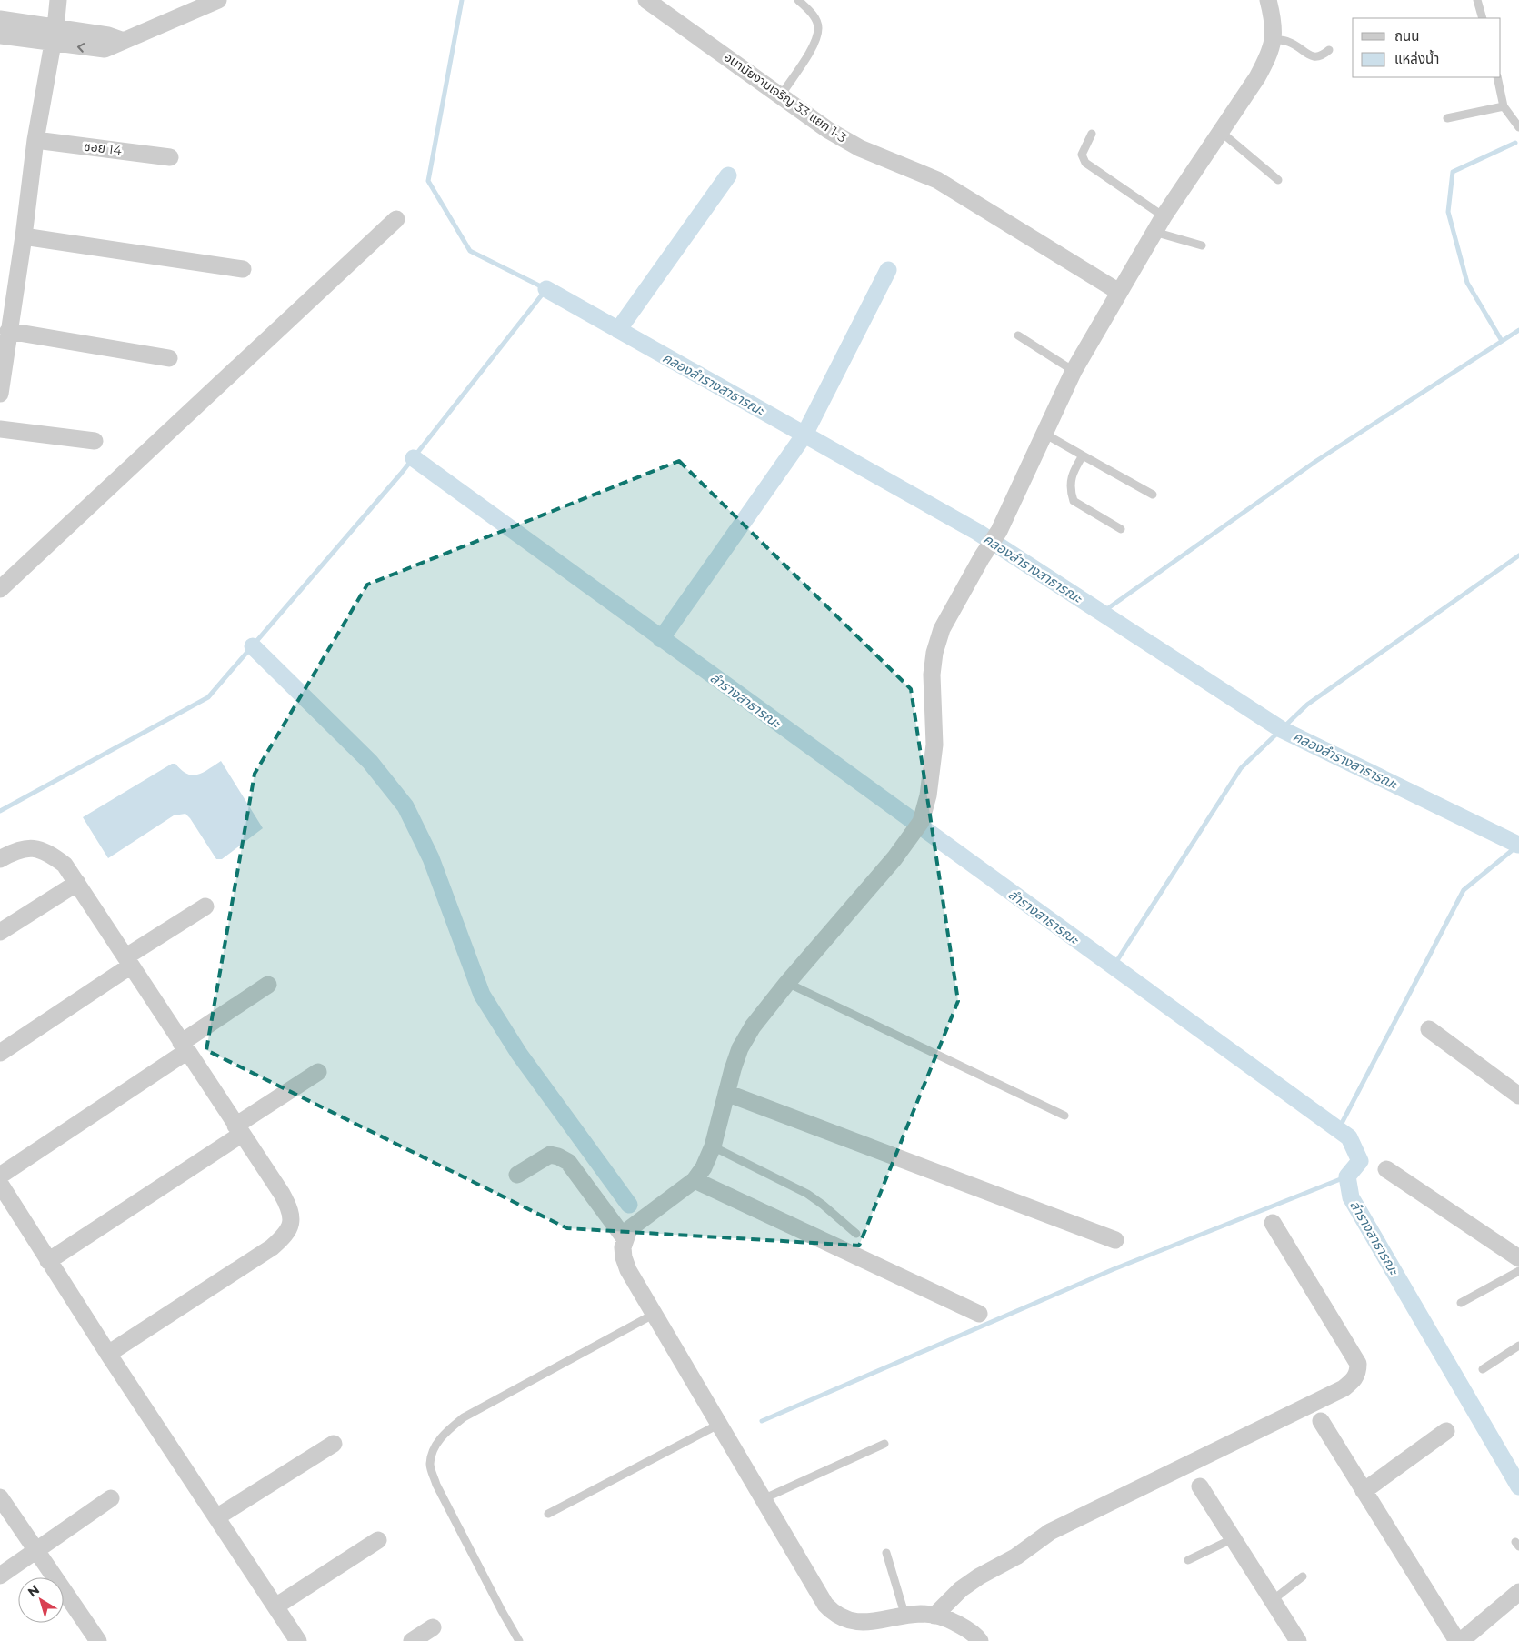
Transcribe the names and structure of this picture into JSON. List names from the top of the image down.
{
  "streets": {
    "street": ["อนามัยงามเจริญ 33 แยก 1-3", "ซอย 14"]
  },
  "water": ["คลองลำรางสาธารณะ", "ลำรางสาธารณะ"],
  "legend": ["ถนน", "แหล่งน้ำ"],
  "north": "top left"
}
